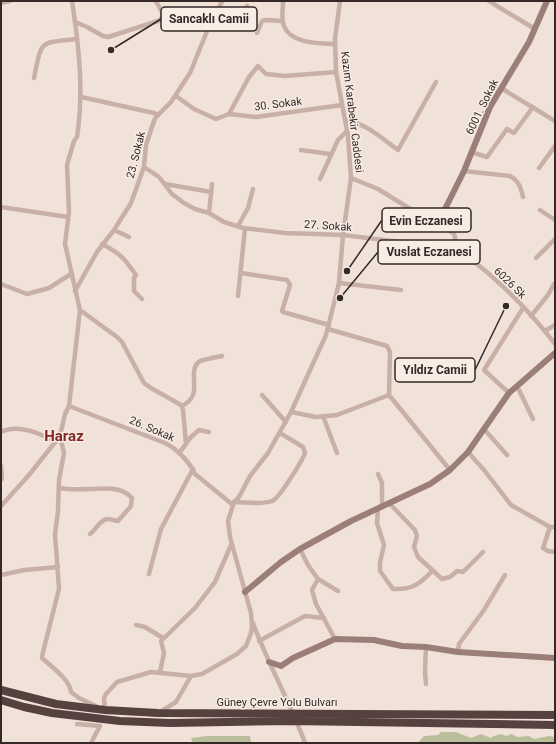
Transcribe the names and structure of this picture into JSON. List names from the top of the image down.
{
  "streets": {
    "highway": ["Güney Çevre Yolu Bulvarı"],
    "street": [
      "30. Sokak",
      "6001. Sokak",
      "Kazım Karabekir Caddesi",
      "23. Sokak",
      "27. Sokak",
      "6026 Sk",
      "26. Sokak"
    ]
  },
  "crossings": [
    ["30. Sokak", "Kazım Karabekir Caddesi"],
    ["30. Sokak", "23. Sokak"],
    ["6001. Sokak", "6026 Sk"],
    ["Kazım Karabekir Caddesi", "27. Sokak"],
    ["Kazım Karabekir Caddesi", "6026 Sk"],
    ["Kazım Karabekir Caddesi", "26. Sokak"],
    ["Kazım Karabekir Caddesi", "Güney Çevre Yolu Bulvarı"],
    ["23. Sokak", "27. Sokak"],
    ["27. Sokak", "6026 Sk"]
  ],
  "districts": ["Haraz"],
  "places": [
    "Sancaklı Camii",
    "Evin Eczanesi",
    "Vuslat Eczanesi",
    "Yıldız Camii"
  ]
}
